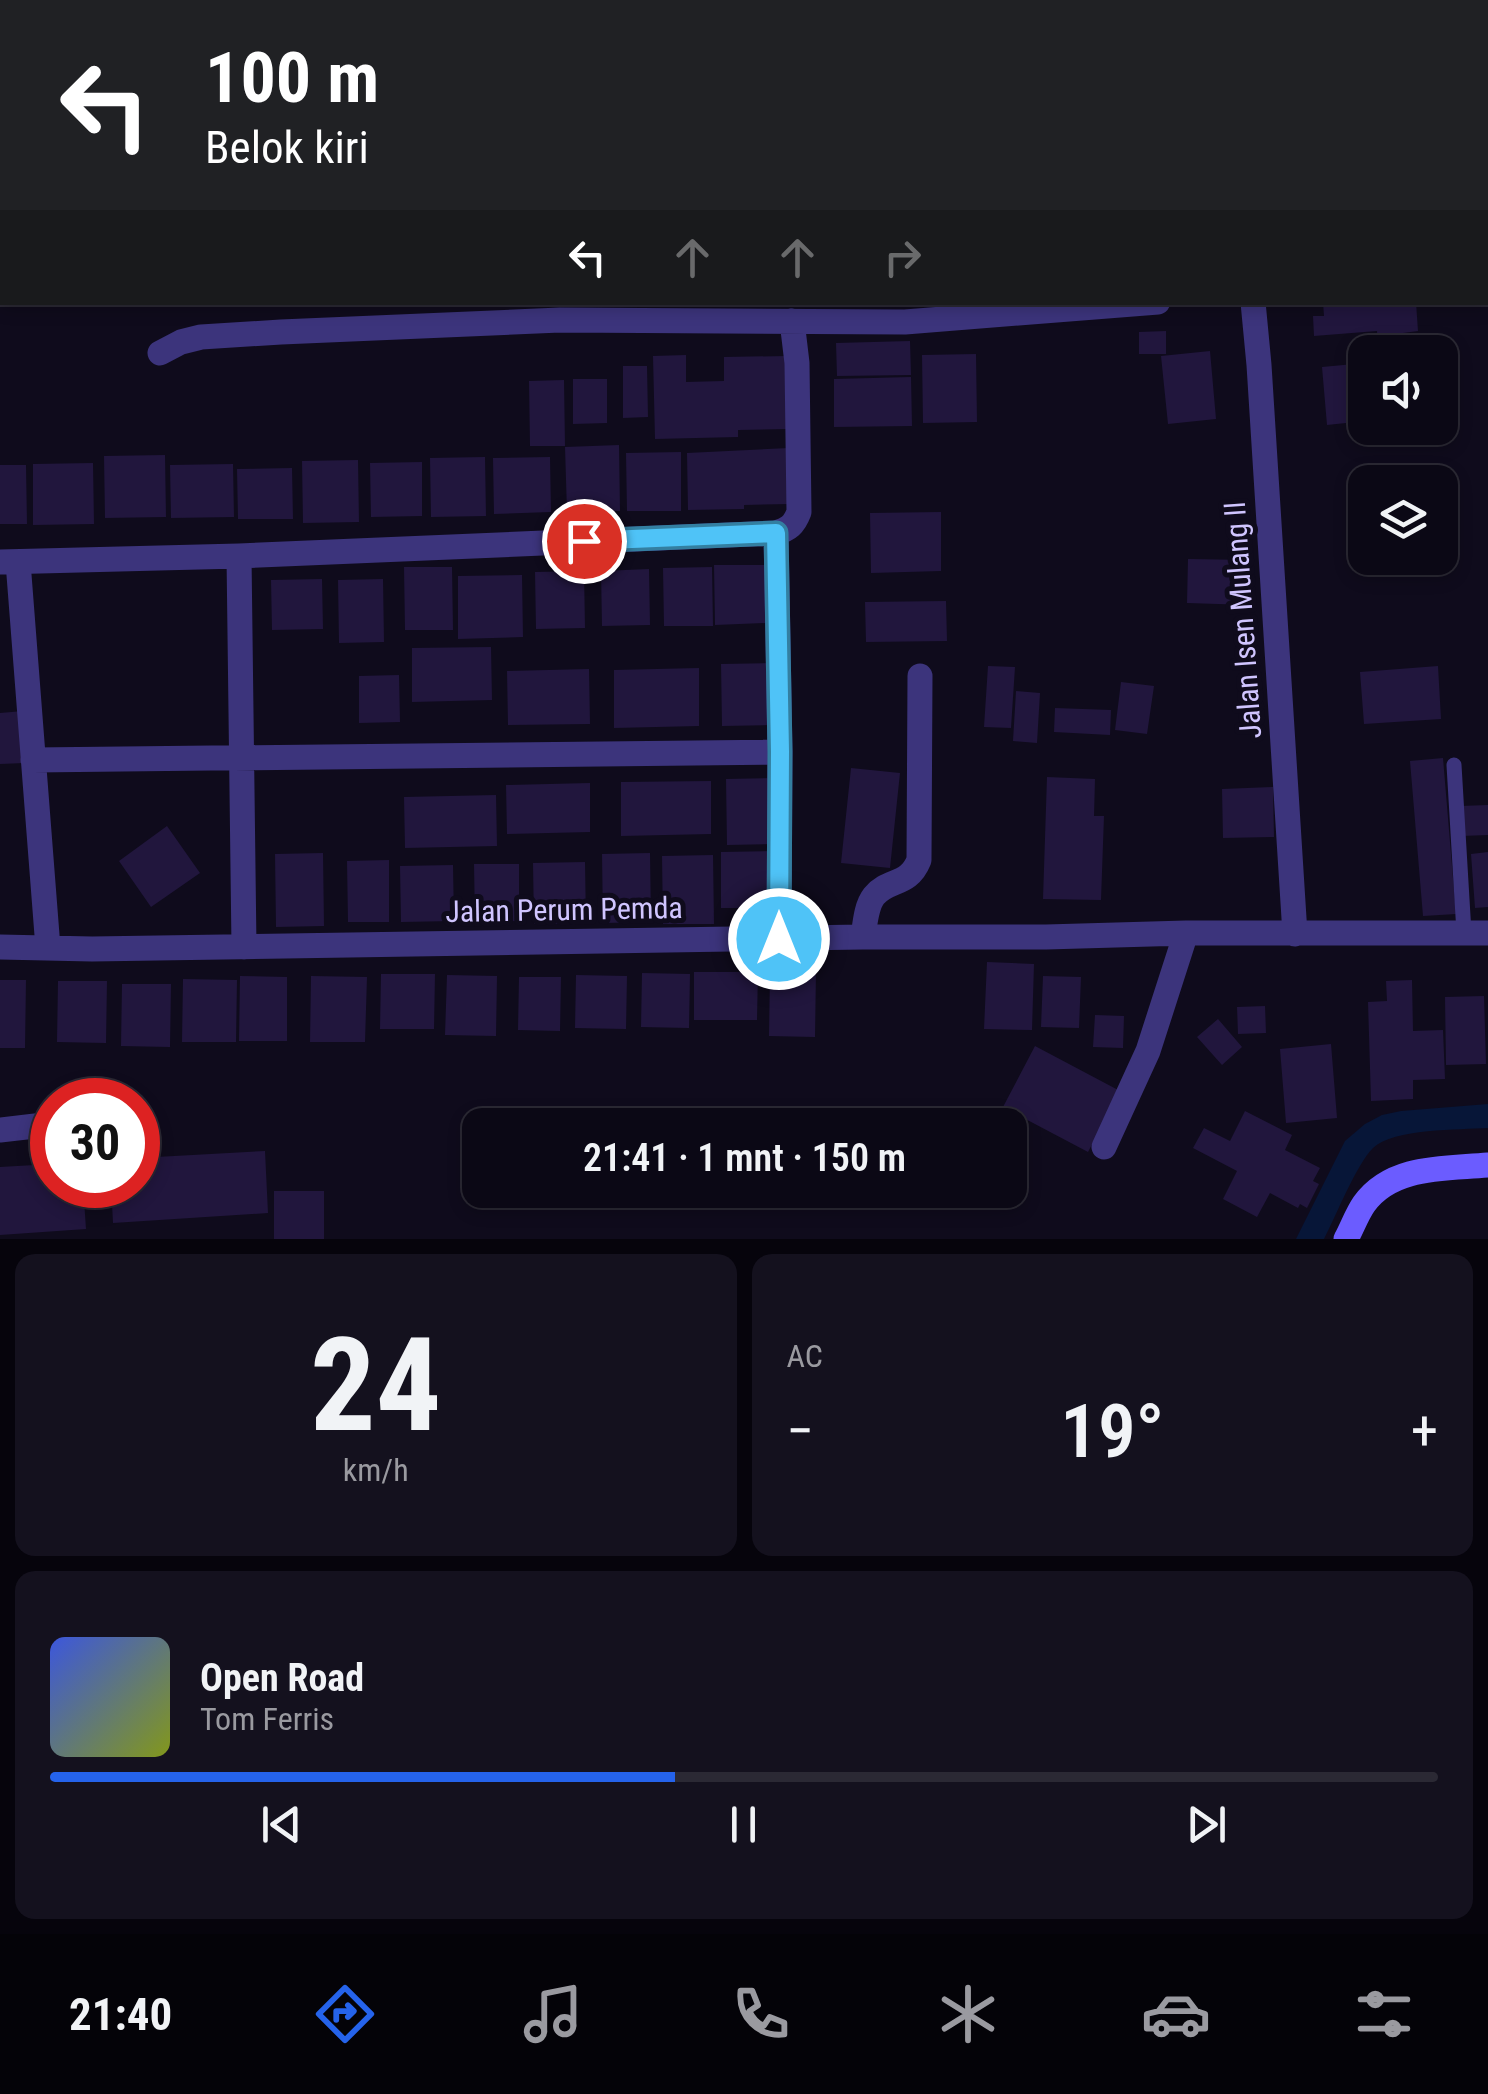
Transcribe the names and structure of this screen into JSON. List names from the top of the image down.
{
  "streets": {
    "street": ["Jalan Isen Mulang II", "Jalan Perum Pemda"]
  },
  "crossings": [
    ["Jalan Isen Mulang II", "Jalan Perum Pemda"]
  ],
  "page": {
    "turn": ["100 m", "Belok kiri"],
    "limit": "30",
    "trip": "21:41 · 1 mnt · 150 m",
    "tile": [
      ["24", "km/h"],
      "AC"
    ],
    "heat": ["−", "19°", "+"],
    "song": ["Open Road", "Tom Ferris"],
    "tabs": "21:40"
  }
}
